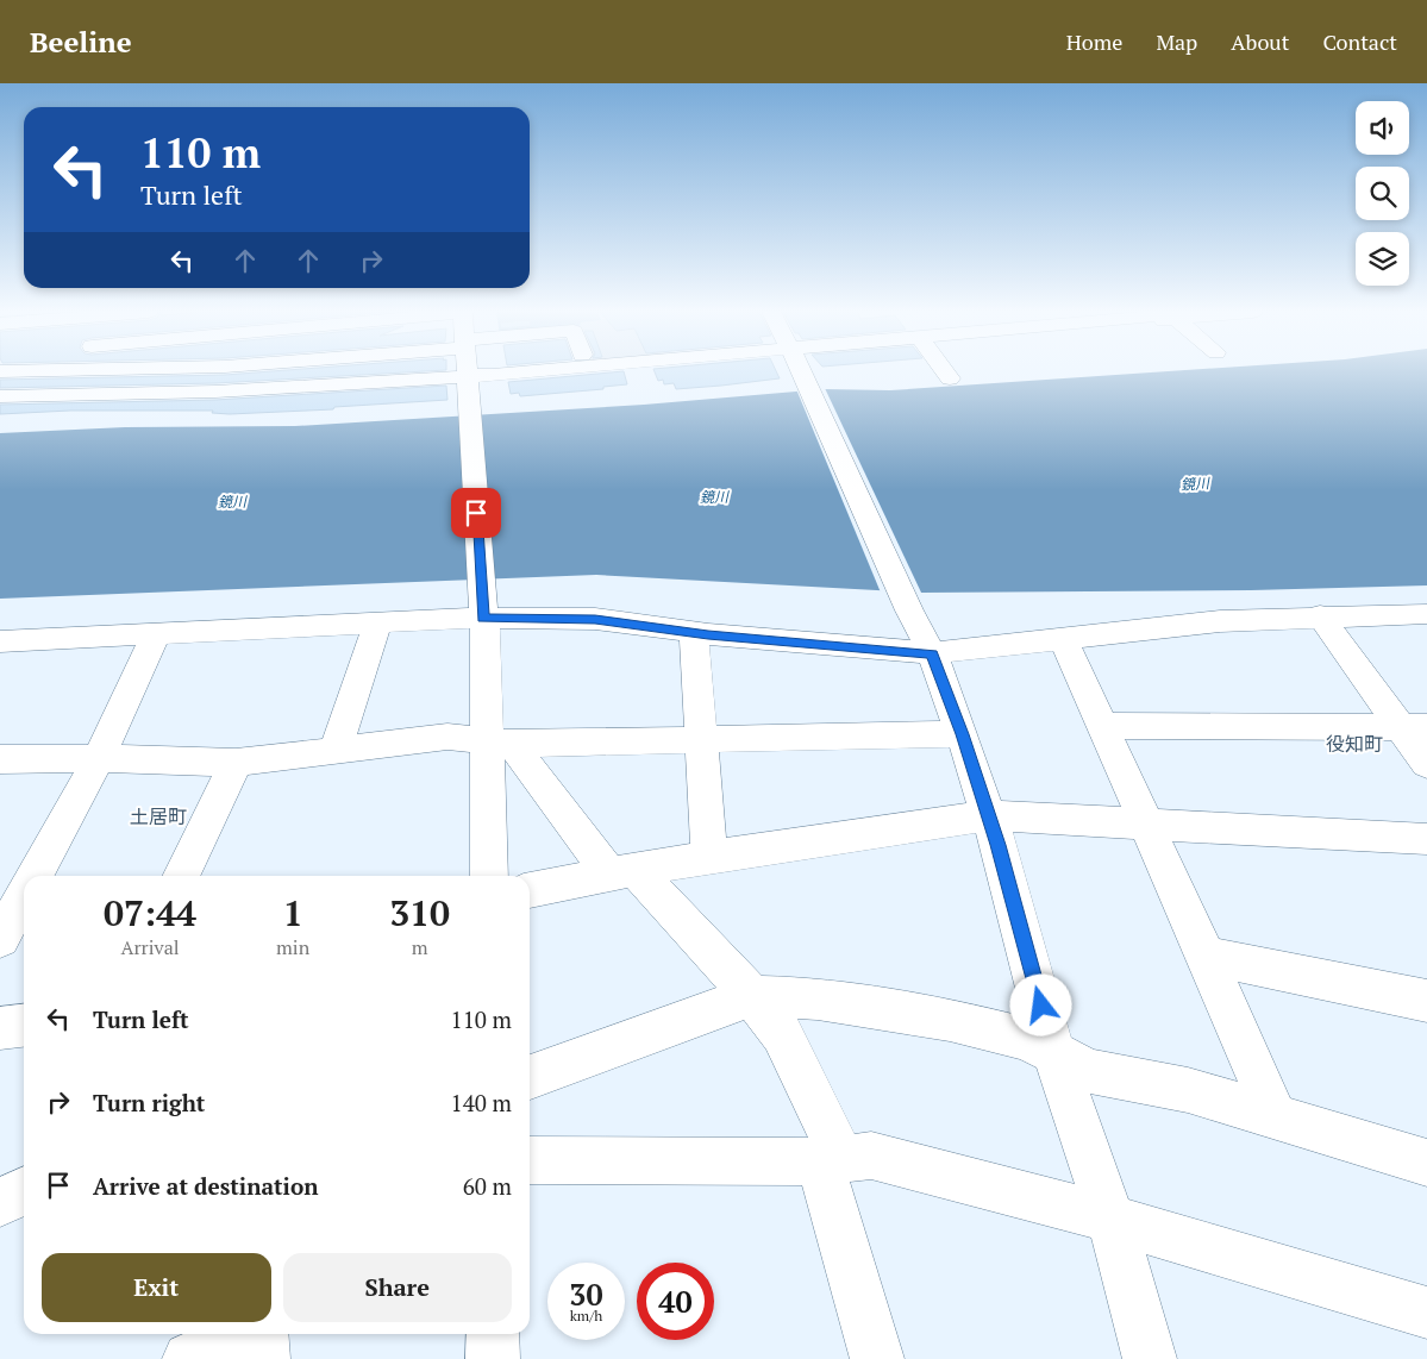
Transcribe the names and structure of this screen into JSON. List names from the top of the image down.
{
  "districts": ["役知町", "土居町"],
  "water": ["鏡川"],
  "page": {
    "header": "Beeline",
    "nav": [
      "Home",
      "Map",
      "About",
      "Contact"
    ],
    "turn": ["110 m", "Turn left"],
    "eta": [
      "07:44",
      "Arrival",
      "1",
      "min",
      "310",
      "m"
    ],
    "list": [
      {
        "name": "Turn left",
        "value": "110 m"
      },
      {
        "name": "Turn right",
        "value": "140 m"
      },
      {
        "name": "Arrive at destination",
        "value": "60 m"
      }
    ],
    "buttons": ["Exit", "Share"],
    "speed": "30 km/h",
    "limit": "40"
  }
}
